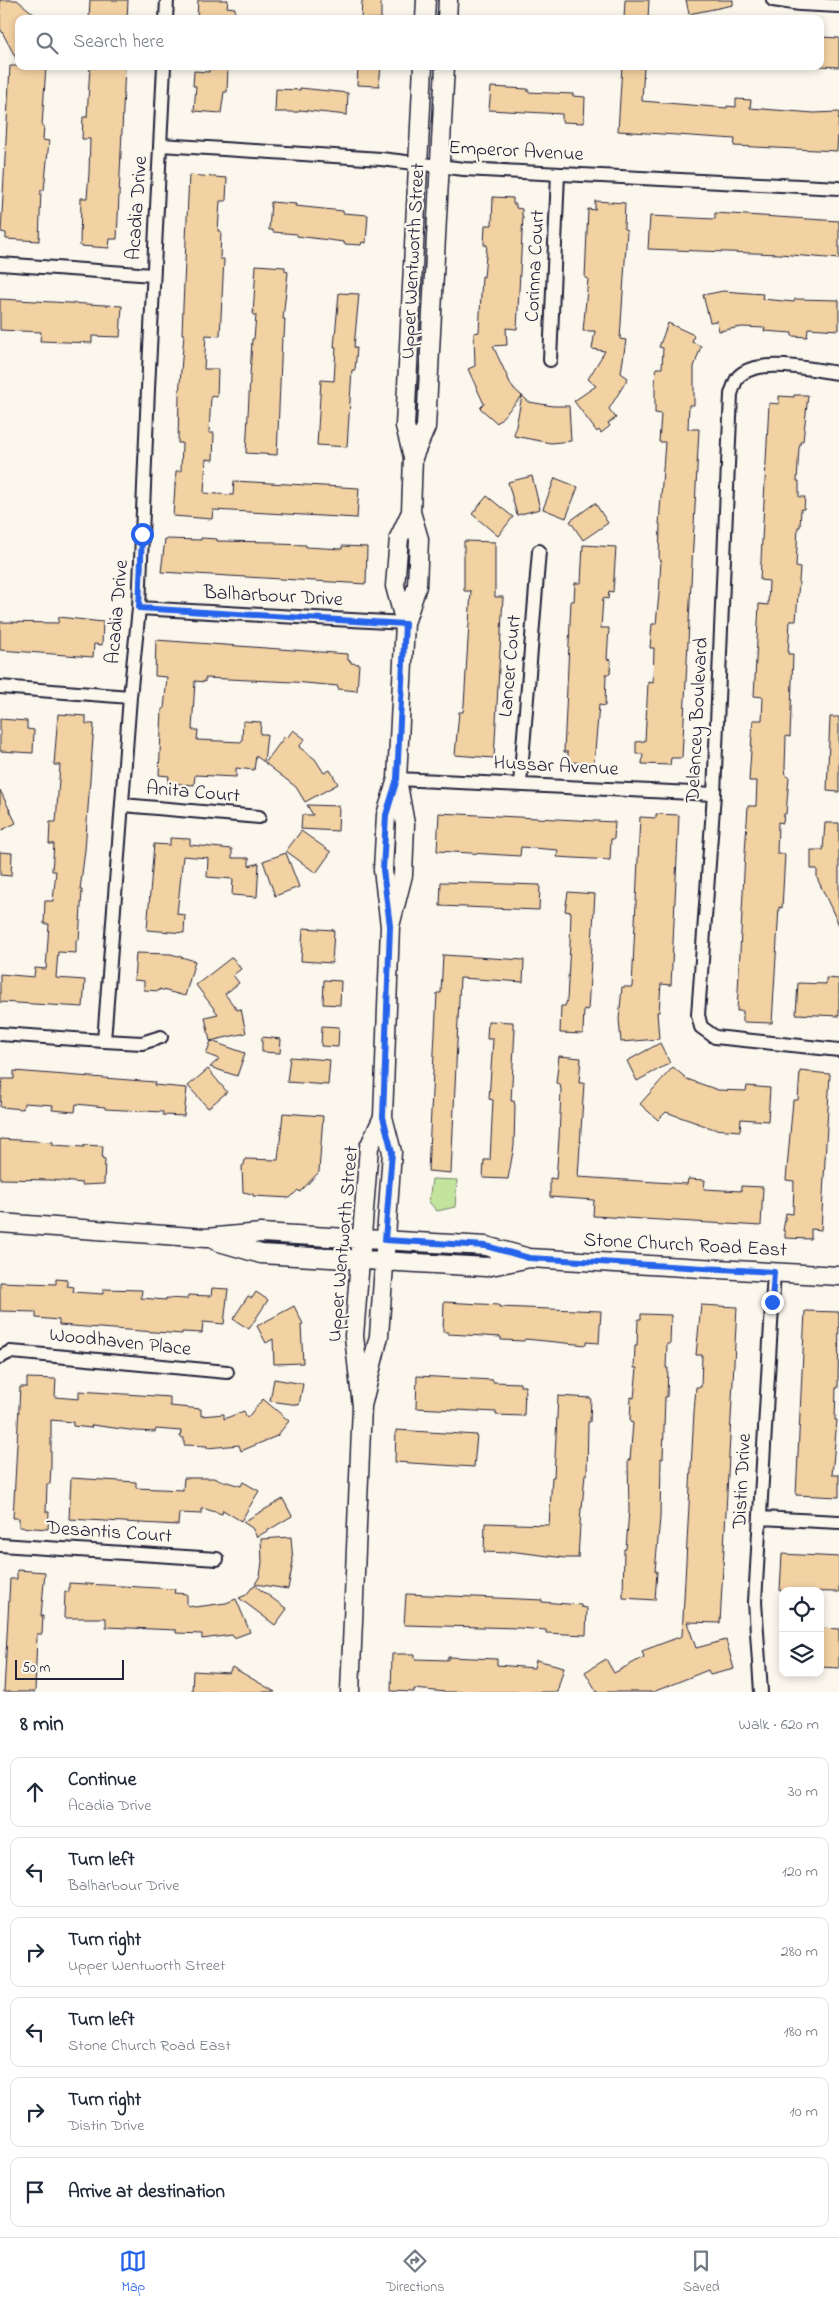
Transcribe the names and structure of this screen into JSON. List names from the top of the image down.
{
  "streets": {
    "main road": ["Upper Wentworth Street", "Stone Church Road East"],
    "street": [
      "Emperor Avenue",
      "Acadia Drive",
      "Corinna Court",
      "Balharbour Drive",
      "Lancer Court",
      "Delancey Boulevard",
      "Hussar Avenue",
      "Anita Court",
      "Woodhaven Place",
      "Distin Drive",
      "Desantis Court"
    ]
  },
  "crossings": [
    ["Emperor Avenue", "Acadia Drive"],
    ["Emperor Avenue", "Upper Wentworth Street"],
    ["Emperor Avenue", "Corinna Court"],
    ["Acadia Drive", "Balharbour Drive"],
    ["Acadia Drive", "Anita Court"],
    ["Upper Wentworth Street", "Balharbour Drive"],
    ["Upper Wentworth Street", "Hussar Avenue"],
    ["Upper Wentworth Street", "Stone Church Road East"],
    ["Lancer Court", "Hussar Avenue"],
    ["Delancey Boulevard", "Hussar Avenue"],
    ["Stone Church Road East", "Distin Drive"]
  ],
  "scale_bar": "50 m",
  "page": {
    "search": "Search here",
    "scale": "50 m",
    "heading": ["8 min", "Walk · 620 m"],
    "list": [
      ["Continue", "Acadia Drive", "30 m"],
      ["Turn left", "Balharbour Drive", "120 m"],
      ["Turn right", "Upper Wentworth Street", "280 m"],
      ["Turn left", "Stone Church Road East", "180 m"],
      ["Turn right", "Distin Drive", "10 m"],
      "Arrive at destination"
    ],
    "nav": ["Map", "Directions", "Saved"]
  }
}
